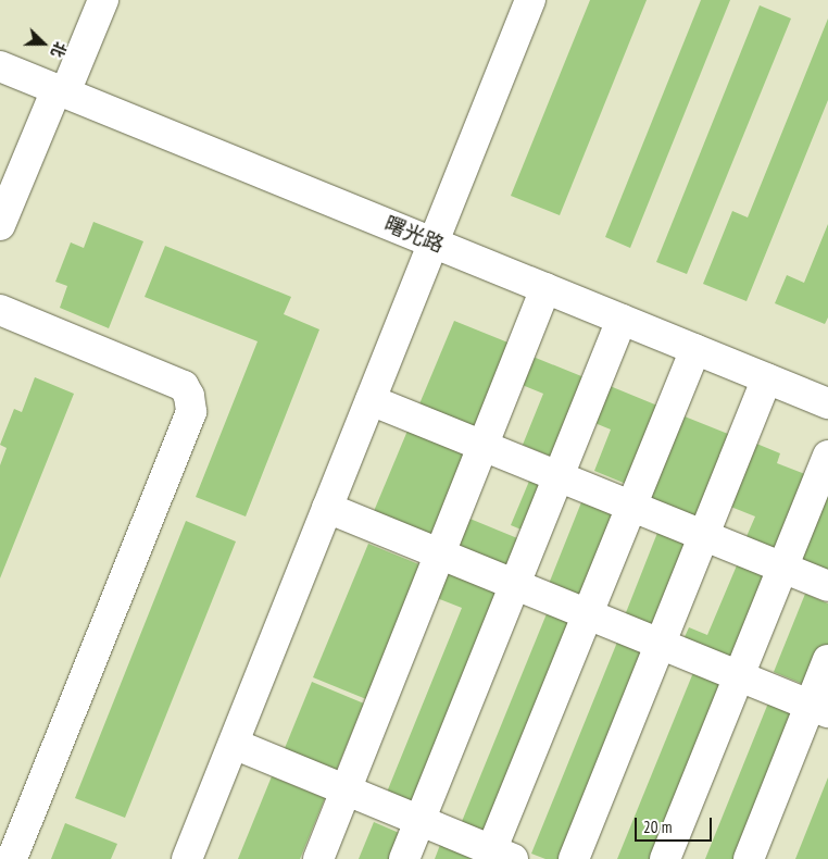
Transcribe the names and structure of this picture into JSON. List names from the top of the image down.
{
  "streets": {
    "street": ["曙光路"]
  },
  "scale_bar": "20 m",
  "north": "right"
}
